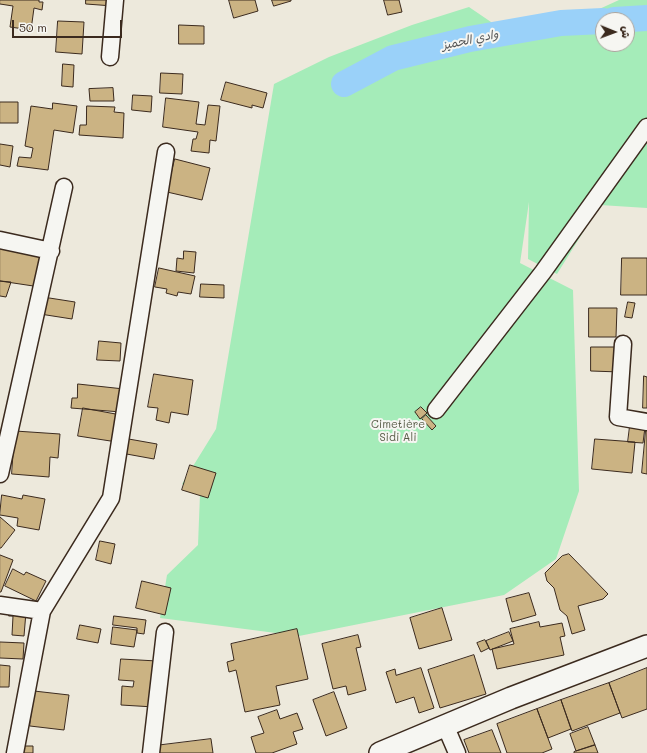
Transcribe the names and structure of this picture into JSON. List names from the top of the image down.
{
  "water": ["وادي الحميز"],
  "parks": ["Cimetière Sidi Ali"],
  "scale_bar": "50 m",
  "north": "right"
}
